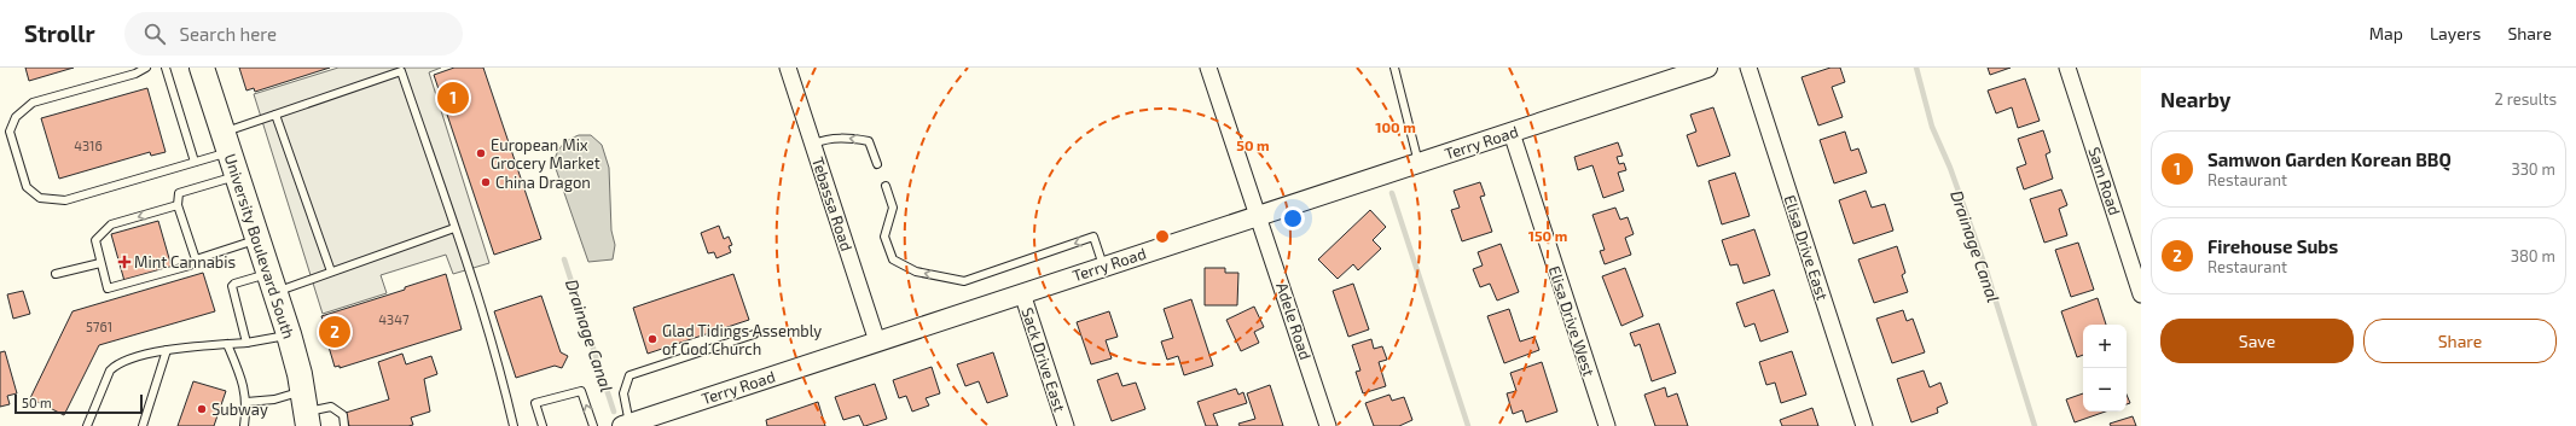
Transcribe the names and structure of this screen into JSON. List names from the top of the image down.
{
  "streets": {
    "main road": ["University Boulevard South"],
    "street": [
      "Terry Road",
      "Sam Road",
      "Tebassa Road",
      "Elisa Drive East",
      "Adele Road",
      "Elisa Drive West",
      "Sack Drive East"
    ]
  },
  "crossings": [
    ["Terry Road", "Tebassa Road"],
    ["Terry Road", "Adele Road"],
    ["Terry Road", "Elisa Drive West"],
    ["Terry Road", "Sack Drive East"]
  ],
  "water": ["Drainage Canal"],
  "places": {
    "other": [
      "European Mix Grocery Market",
      "China Dragon",
      "Glad Tidings Assembly of God Church",
      "Subway"
    ],
    "health": ["Mint Cannabis"]
  },
  "house_numbers": ["4316", "4347", "5761"],
  "scale_bar": "50 m",
  "page": {
    "header": "Strollr",
    "search": "Search here",
    "nav": ["Map", "Layers", "Share"],
    "heading": ["Nearby", "2 results"],
    "pins": ["1", "2"],
    "list": [
      {
        "mark": "1",
        "name": "Samwon Garden Korean BBQ",
        "note": "Restaurant",
        "value": "330 m"
      },
      {
        "mark": "2",
        "name": "Firehouse Subs",
        "note": "Restaurant",
        "value": "380 m"
      }
    ],
    "buttons": ["Save", "Share"],
    "map_buttons": ["+", "−"],
    "scale": "50 m"
  },
  "rings": ["100 m", "50 m", "150 m"]
}
